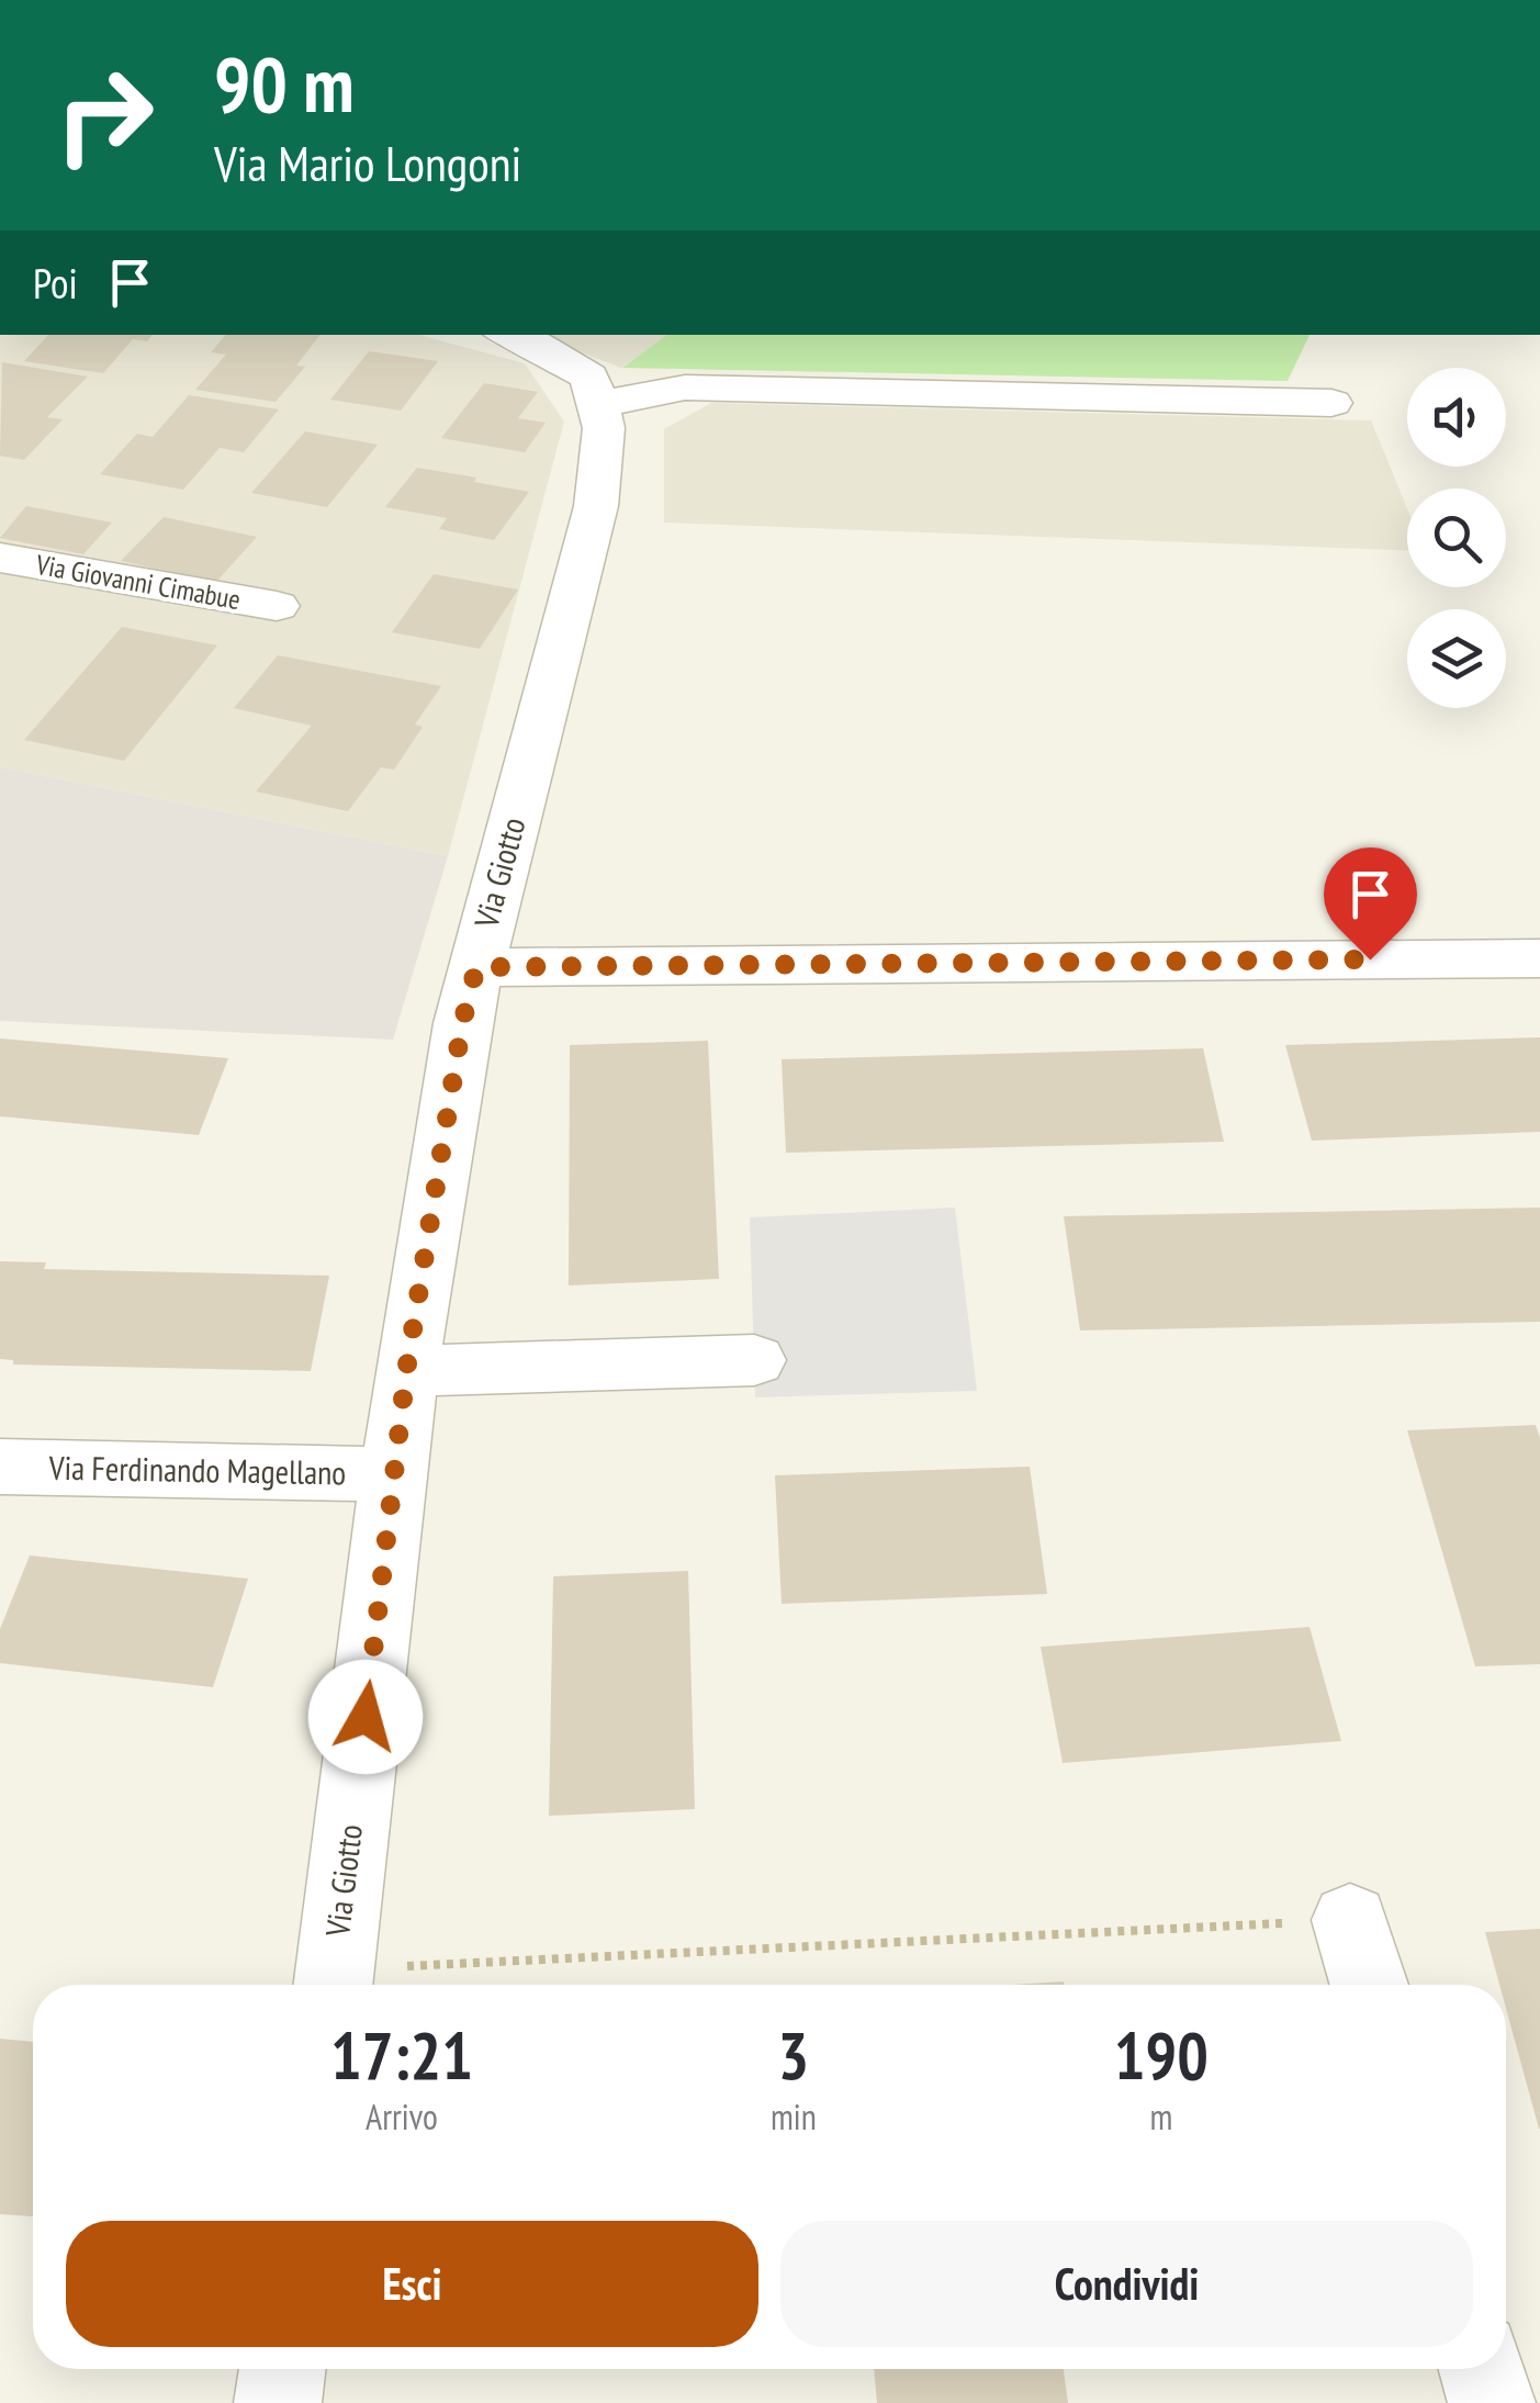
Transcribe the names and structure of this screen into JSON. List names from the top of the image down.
{
  "streets": {
    "street": ["Via Giovanni Cimabue", "Via Giotto", "Via Ferdinando Magellano"]
  },
  "crossings": [
    ["Via Giotto", "Via Ferdinando Magellano"]
  ],
  "page": {
    "turn": ["90 m", "Via Mario Longoni"],
    "then": "Poi",
    "eta": [
      "17:21",
      "Arrivo",
      "3",
      "min",
      "190",
      "m"
    ],
    "buttons": ["Esci", "Condividi"]
  }
}
